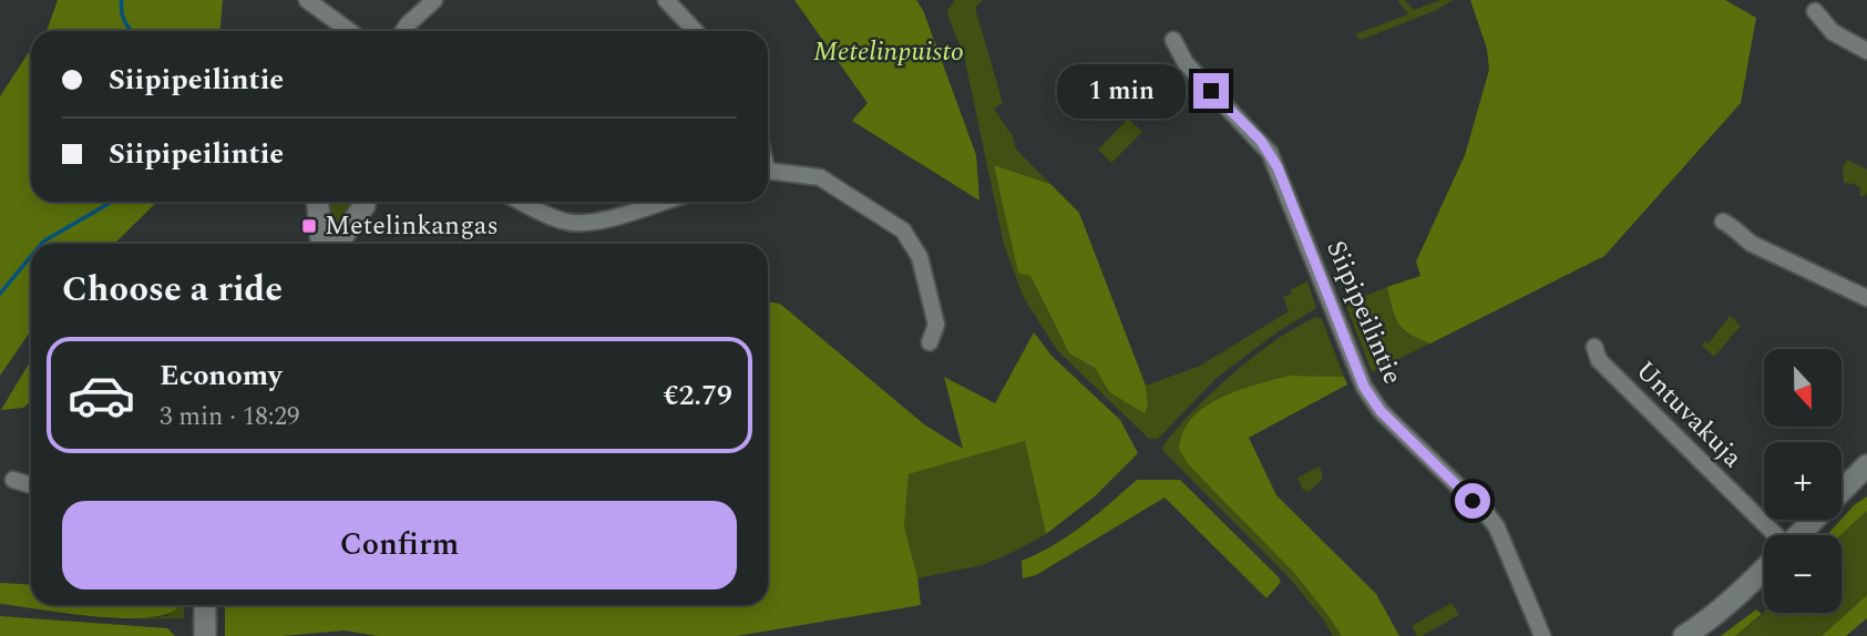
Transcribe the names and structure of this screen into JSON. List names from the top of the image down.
{
  "streets": {
    "street": ["Siipipeilintie", "Untuvakuja"]
  },
  "parks": ["Metelinpuisto"],
  "places": {
    "transit": ["Metelinkangas"]
  },
  "north": "bottom",
  "page": {
    "banner": ["Siipipeilintie", "Siipipeilintie"],
    "bubble": "1 min",
    "heading": "Choose a ride",
    "list": [
      {
        "name": "Economy",
        "note": "3 min · 18:29",
        "value": "€2.79"
      }
    ],
    "map_buttons": ["+", "−"],
    "buttons": "Confirm"
  }
}
